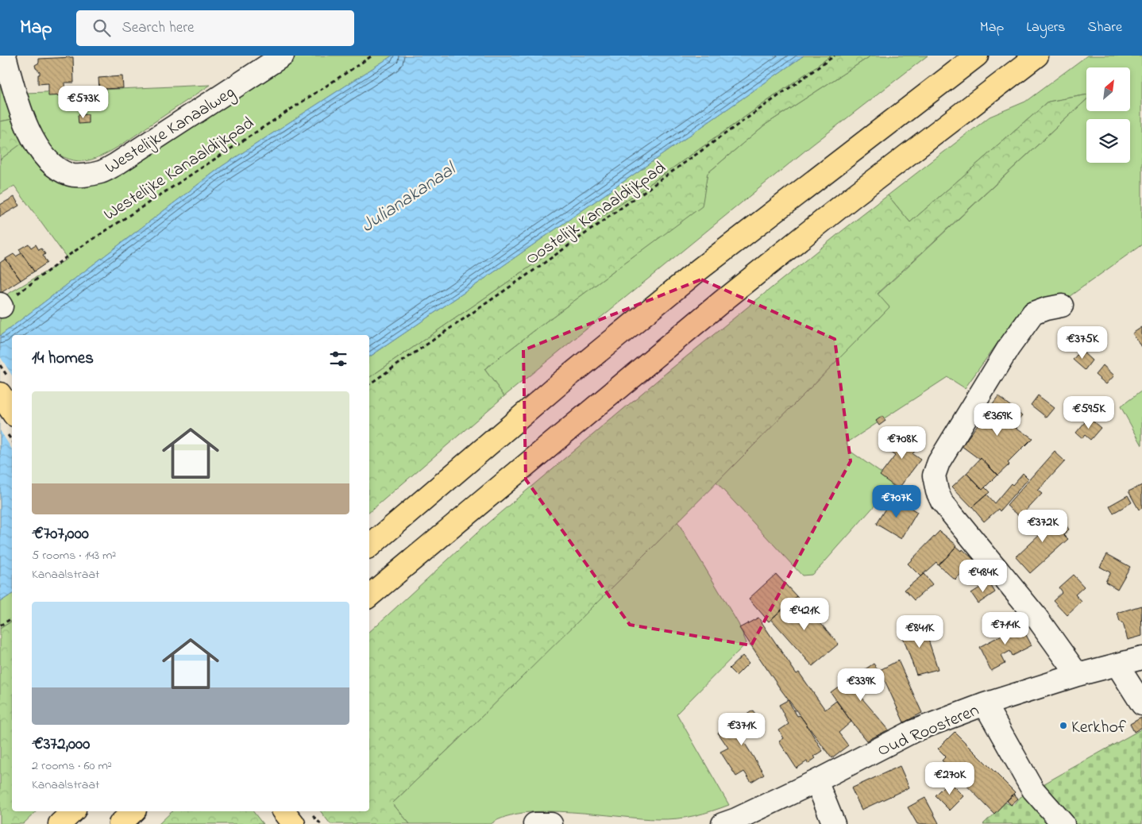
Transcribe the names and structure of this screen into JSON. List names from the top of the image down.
{
  "streets": {
    "street": ["Westelijke Kanaalweg", "Oud Roosteren"],
    "path": ["Westelijke Kanaaldijkpad", "Oostelijk Kanaaldijkpad"]
  },
  "water": ["Julianakanaal"],
  "places": ["Kerkhof"],
  "north": "top right",
  "page": {
    "header": "Map",
    "search": "Search here",
    "nav": ["Map", "Layers", "Share"],
    "price": [
      "€573K",
      "€375K",
      "€595K",
      "€369K",
      "€708K",
      "€707K",
      "€372K",
      "€484K",
      "€421K",
      "€714K",
      "€841K",
      "€339K",
      "€371K",
      "€270K"
    ],
    "heading": "14 homes",
    "list": [
      {
        "name": "€707,000",
        "note": "5 rooms · 143 m² · Kanaalstraat"
      },
      {
        "name": "€372,000",
        "note": "2 rooms · 60 m² · Kanaalstraat"
      }
    ]
  }
}
